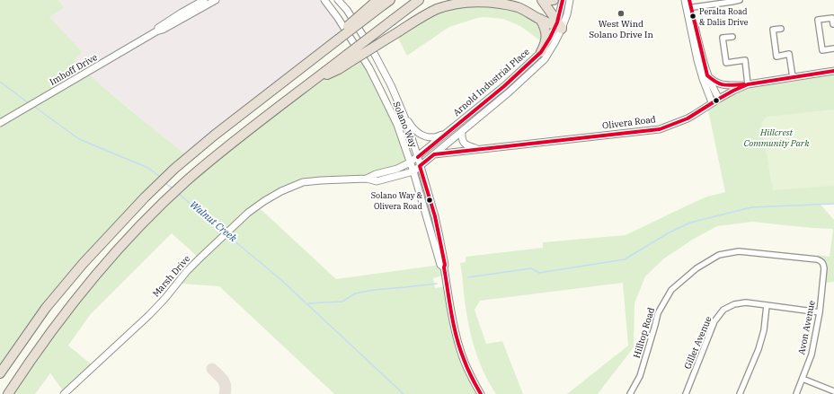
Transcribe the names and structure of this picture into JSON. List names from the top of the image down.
{
  "streets": {
    "street": [
      "Imhoff Drive",
      "Arnold Industrial Place",
      "Olivera Road",
      "Solano Way",
      "Marsh Drive",
      "Avon Avenue",
      "Hilltop Road",
      "Gillet Avenue"
    ]
  },
  "crossings": [
    ["Arnold Industrial Place", "Olivera Road"],
    ["Arnold Industrial Place", "Solano Way"],
    ["Arnold Industrial Place", "Marsh Drive"],
    ["Solano Way", "Marsh Drive"],
    ["Avon Avenue", "Hilltop Road"],
    ["Avon Avenue", "Gillet Avenue"]
  ],
  "water": ["Walnut Creek"],
  "parks": ["Hillcrest Community Park"],
  "places": ["West Wind Solano Drive In", "Peralta Road & Dalis Drive", "Solano Way & Olivera Road"]
}
